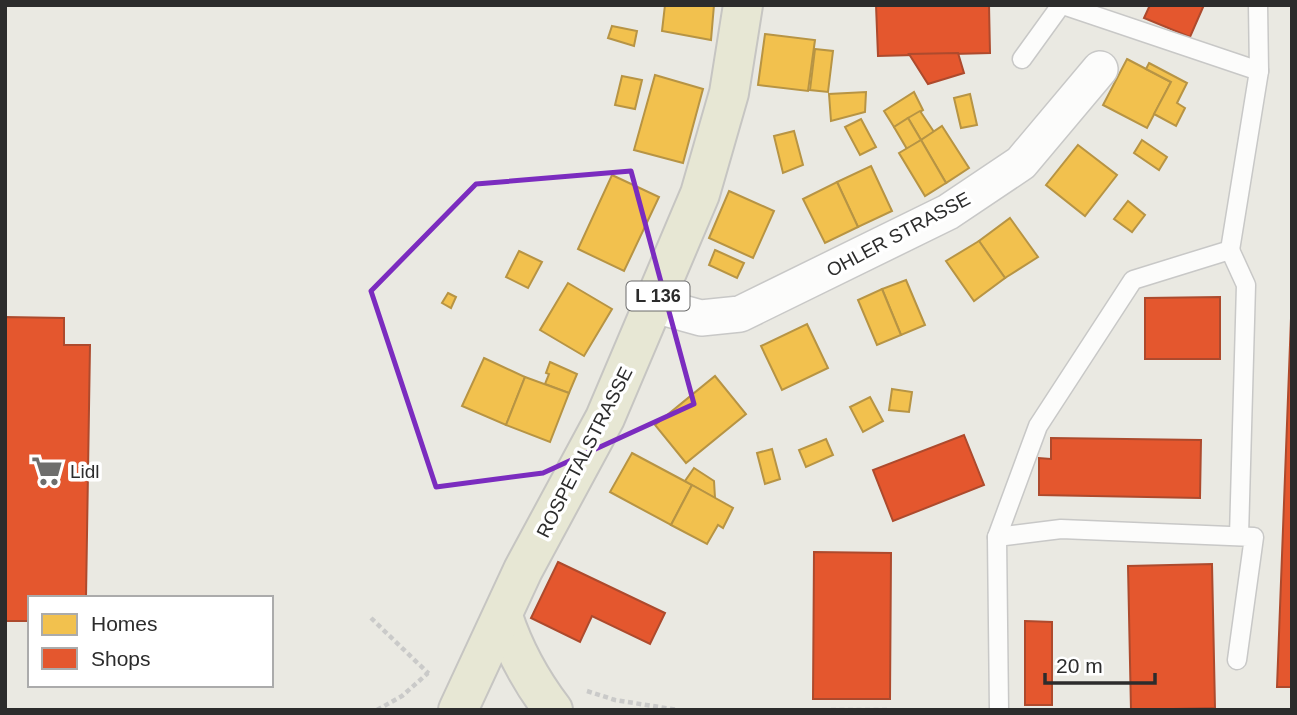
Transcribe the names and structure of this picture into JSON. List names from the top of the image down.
{
  "streets": {
    "main road": ["L 136", "ROSPETALSTRASSE"],
    "street": ["OHLER STRASSE"]
  },
  "crossings": [
    ["OHLER STRASSE", "ROSPETALSTRASSE"]
  ],
  "places": {
    "supermarket": ["Lidl"]
  },
  "legend": ["Homes", "Shops"],
  "scale_bar": "20 m"
}
